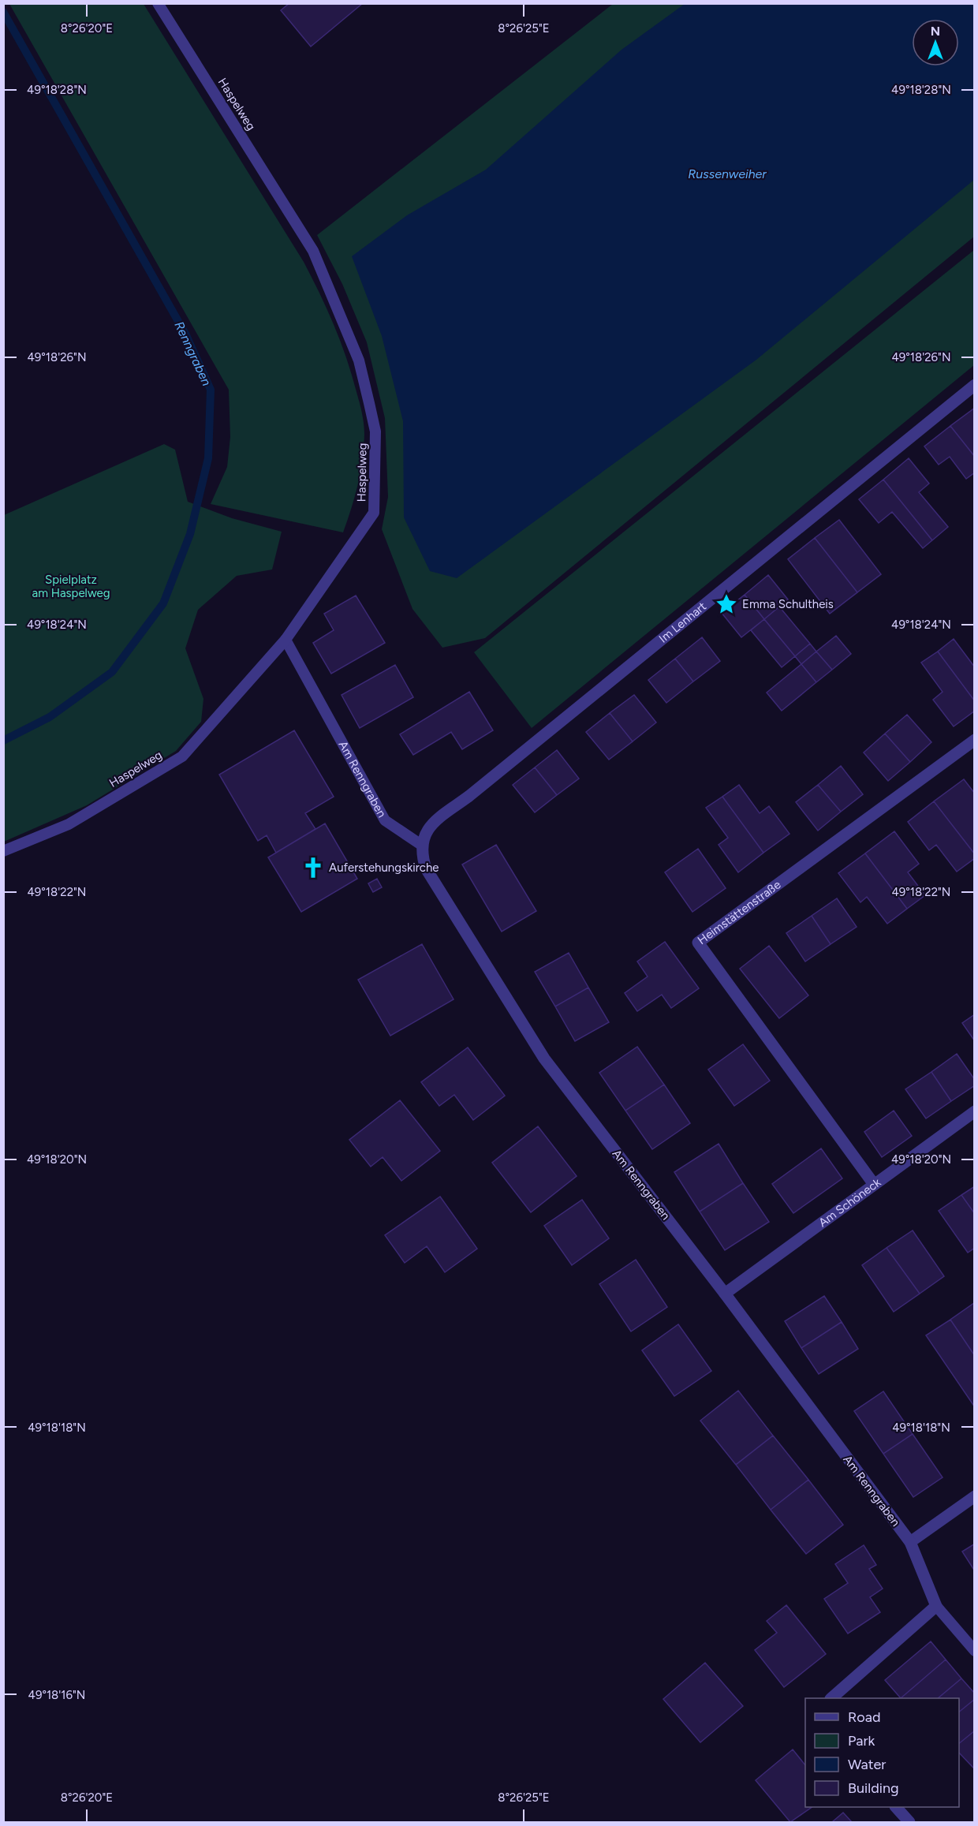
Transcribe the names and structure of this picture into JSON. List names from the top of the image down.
{
  "streets": {
    "street": [
      "Im Lenhart",
      "Am Renngraben",
      "Heimstättenstraße",
      "Am Schöneck"
    ],
    "lane": ["Haspelweg"]
  },
  "crossings": [
    ["Haspelweg", "Am Renngraben"],
    ["Im Lenhart", "Am Renngraben"],
    ["Am Renngraben", "Am Schöneck"],
    ["Heimstättenstraße", "Am Schöneck"]
  ],
  "water": ["Russenweiher", "Renngraben"],
  "parks": ["Spielplatz am Haspelweg"],
  "places": {
    "place": ["Emma Schultheis"],
    "church": ["Auferstehungskirche"]
  },
  "legend": [
    "Road",
    "Park",
    "Water",
    "Building"
  ],
  "north": "top",
  "coordinates": [
    "8°26'20\"E",
    "8°26'25\"E",
    "49°18'28\"N",
    "49°18'26\"N",
    "49°18'24\"N",
    "49°18'22\"N",
    "49°18'20\"N",
    "49°18'18\"N",
    "49°18'16\"N"
  ]
}
